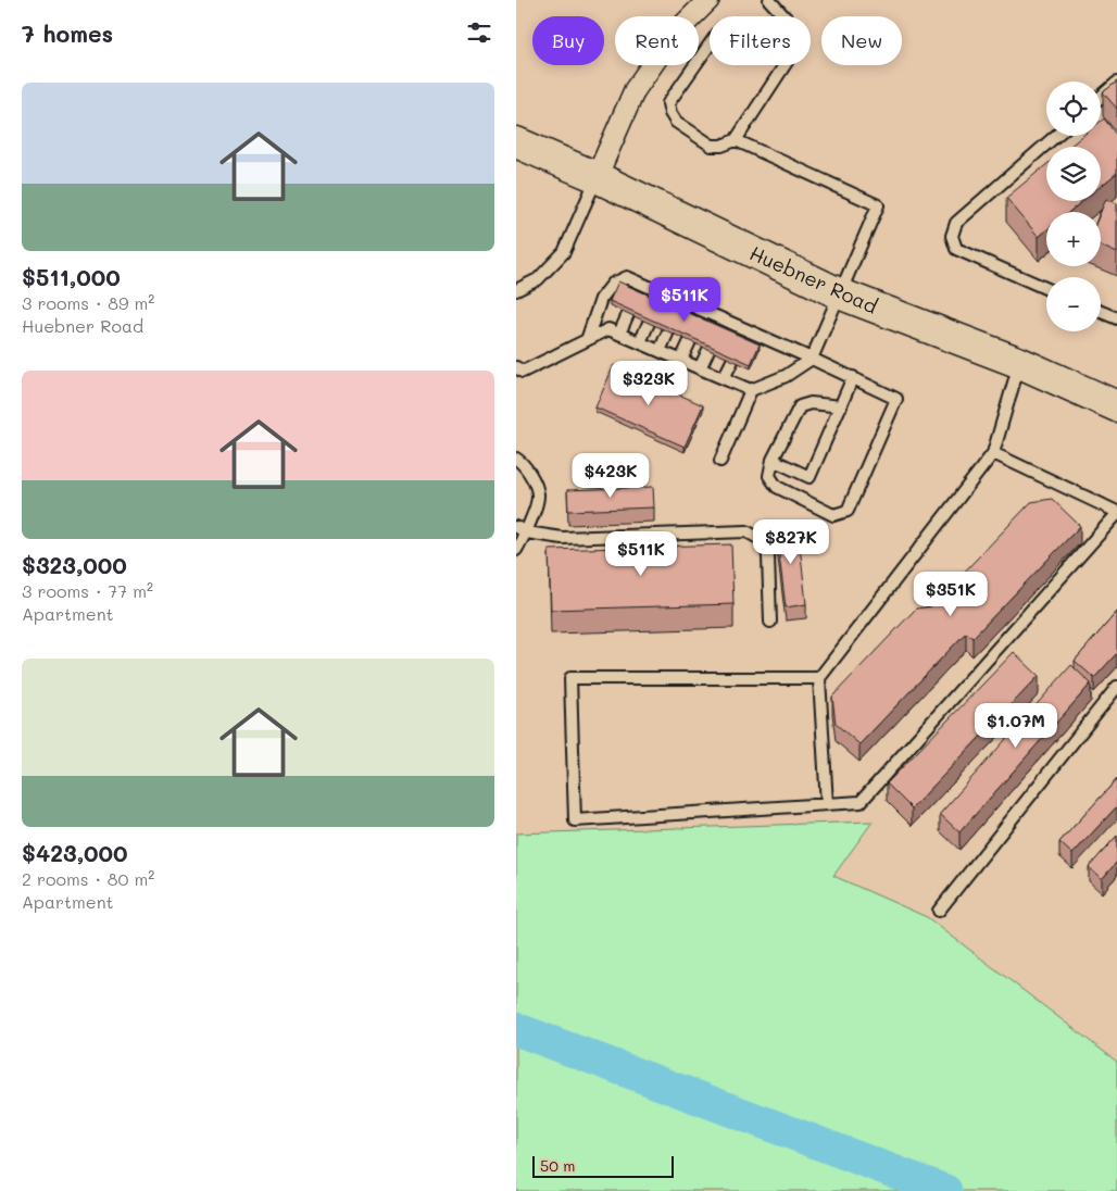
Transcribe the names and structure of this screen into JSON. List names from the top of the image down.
{
  "streets": {
    "main road": ["Huebner Road"]
  },
  "scale_bar": "50 m",
  "page": {
    "heading": "7 homes",
    "chip": [
      "Buy",
      "Rent",
      "Filters",
      "New"
    ],
    "list": [
      {
        "name": "$511,000",
        "note": "3 rooms · 89 m² · Huebner Road"
      },
      {
        "name": "$323,000",
        "note": "3 rooms · 77 m² · Apartment"
      },
      {
        "name": "$423,000",
        "note": "2 rooms · 80 m² · Apartment"
      }
    ],
    "map_buttons": ["+", "−"],
    "price": [
      "$511K",
      "$323K",
      "$423K",
      "$827K",
      "$511K",
      "$351K",
      "$1.07M"
    ],
    "scale": "50 m"
  }
}
